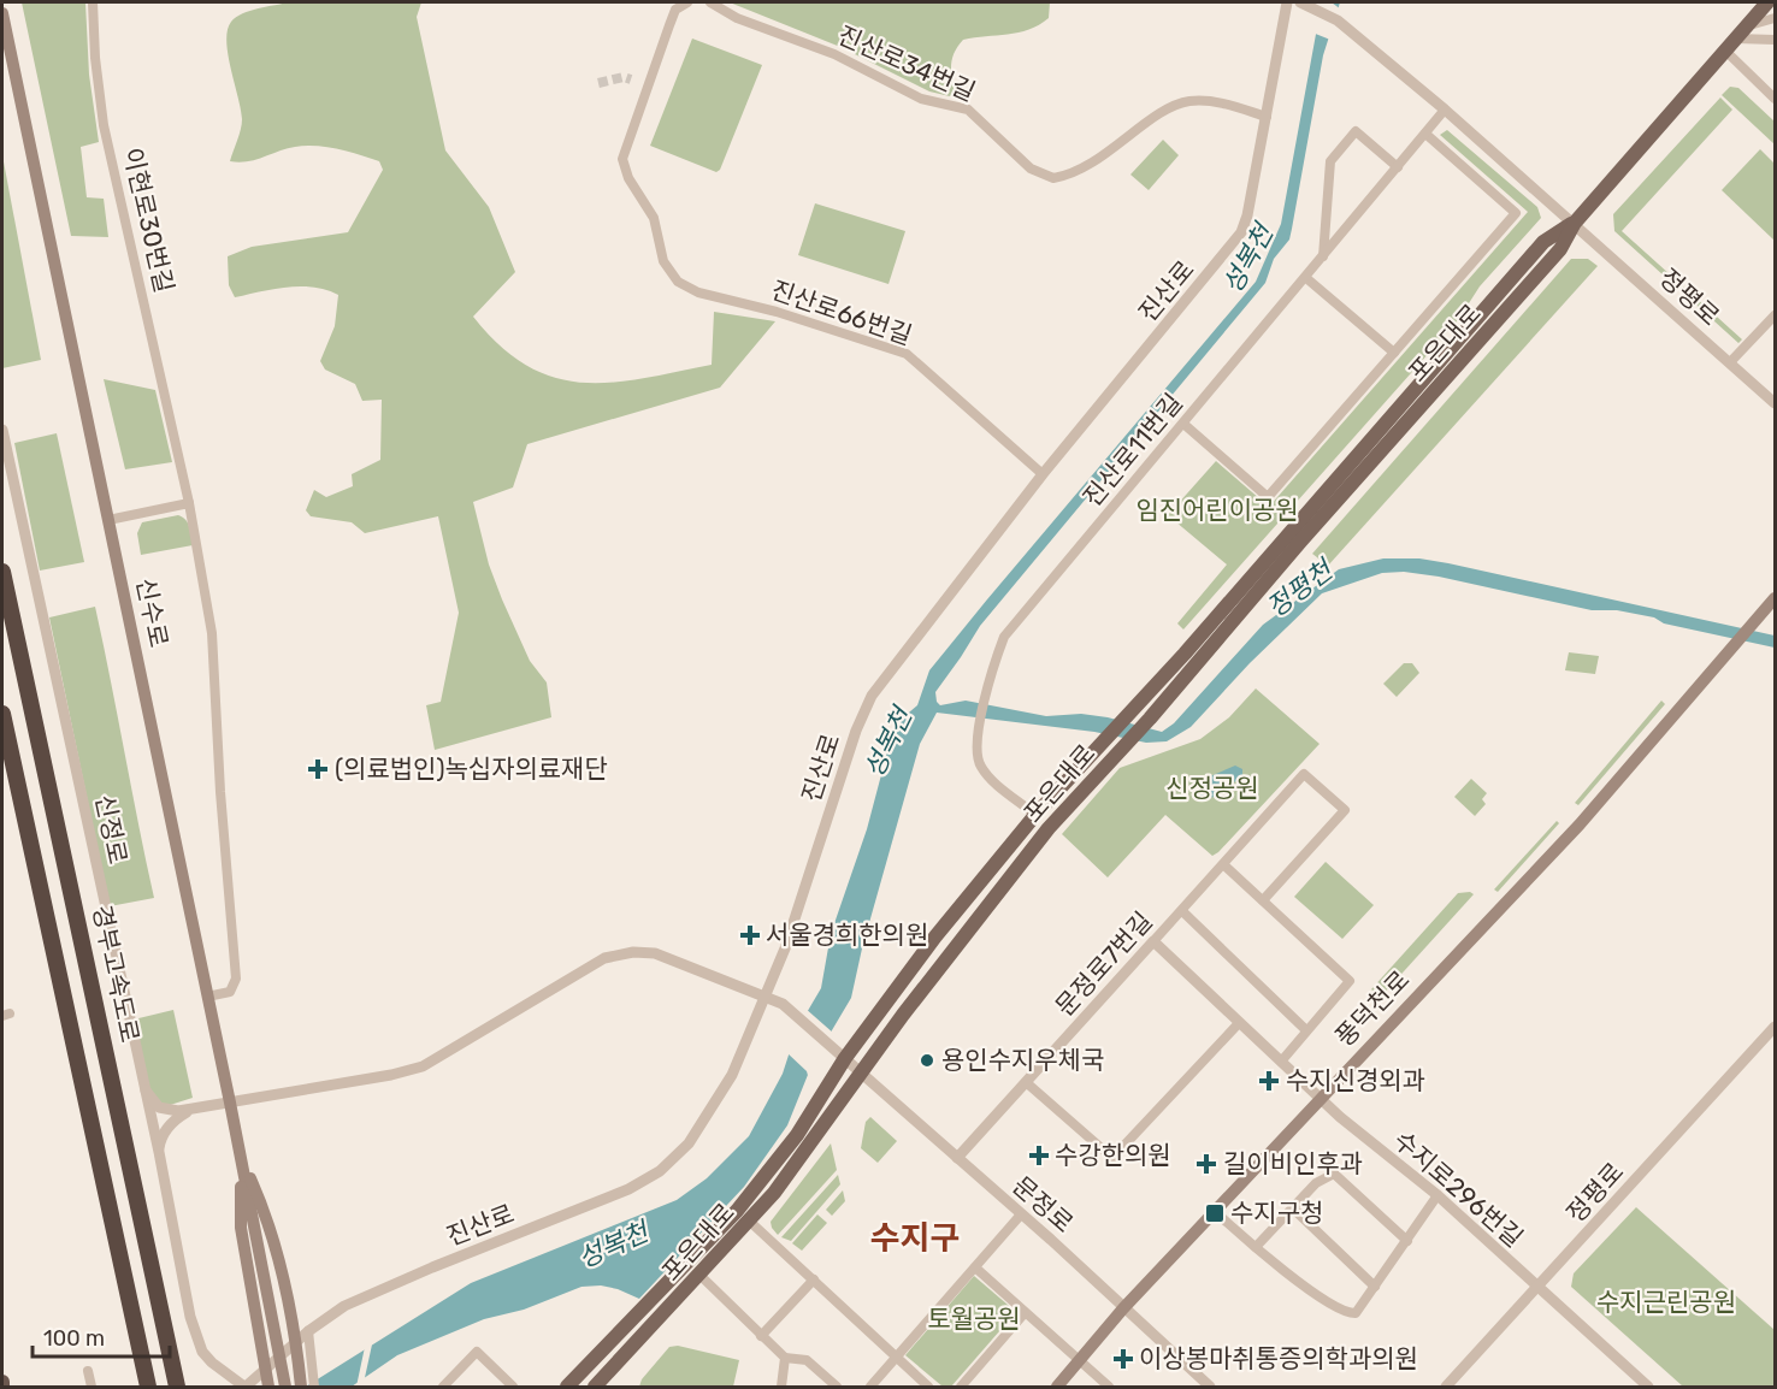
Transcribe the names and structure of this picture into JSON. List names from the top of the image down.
{
  "streets": {
    "highway": ["경부고속도로"],
    "main road": ["포은대로", "신수로", "풍덕천로"],
    "street": [
      "진산로34번길",
      "이현로30번길",
      "진산로",
      "정평로",
      "진산로66번길",
      "진산로11번길",
      "신정로",
      "문정로7번길",
      "수지로296번길",
      "문정로"
    ]
  },
  "crossings": [
    ["진산로34번길", "진산로"],
    ["이현로30번길", "신수로"],
    ["진산로", "진산로66번길"],
    ["진산로", "신정로"],
    ["진산로", "문정로"],
    ["정평로", "포은대로"],
    ["정평로", "수지로296번길"],
    ["포은대로", "진산로11번길"],
    ["포은대로", "문정로"],
    ["신수로", "문정로"],
    ["신정로", "문정로"],
    ["문정로7번길", "수지로296번길"],
    ["문정로7번길", "문정로"],
    ["풍덕천로", "수지로296번길"],
    ["풍덕천로", "문정로"]
  ],
  "districts": ["수지구"],
  "water": ["성복천", "정평천"],
  "parks": [
    "임진어린이공원",
    "신정공원",
    "수지근린공원",
    "토월공원"
  ],
  "places": {
    "health": [
      "(의료법인)녹십자의료재단",
      "서울경희한의원",
      "수지신경외과",
      "수강한의원",
      "길이비인후과",
      "이상봉마취통증의학과의원"
    ],
    "other": ["용인수지우체국"],
    "transit": ["수지구청"]
  },
  "scale_bar": "100 m"
}
